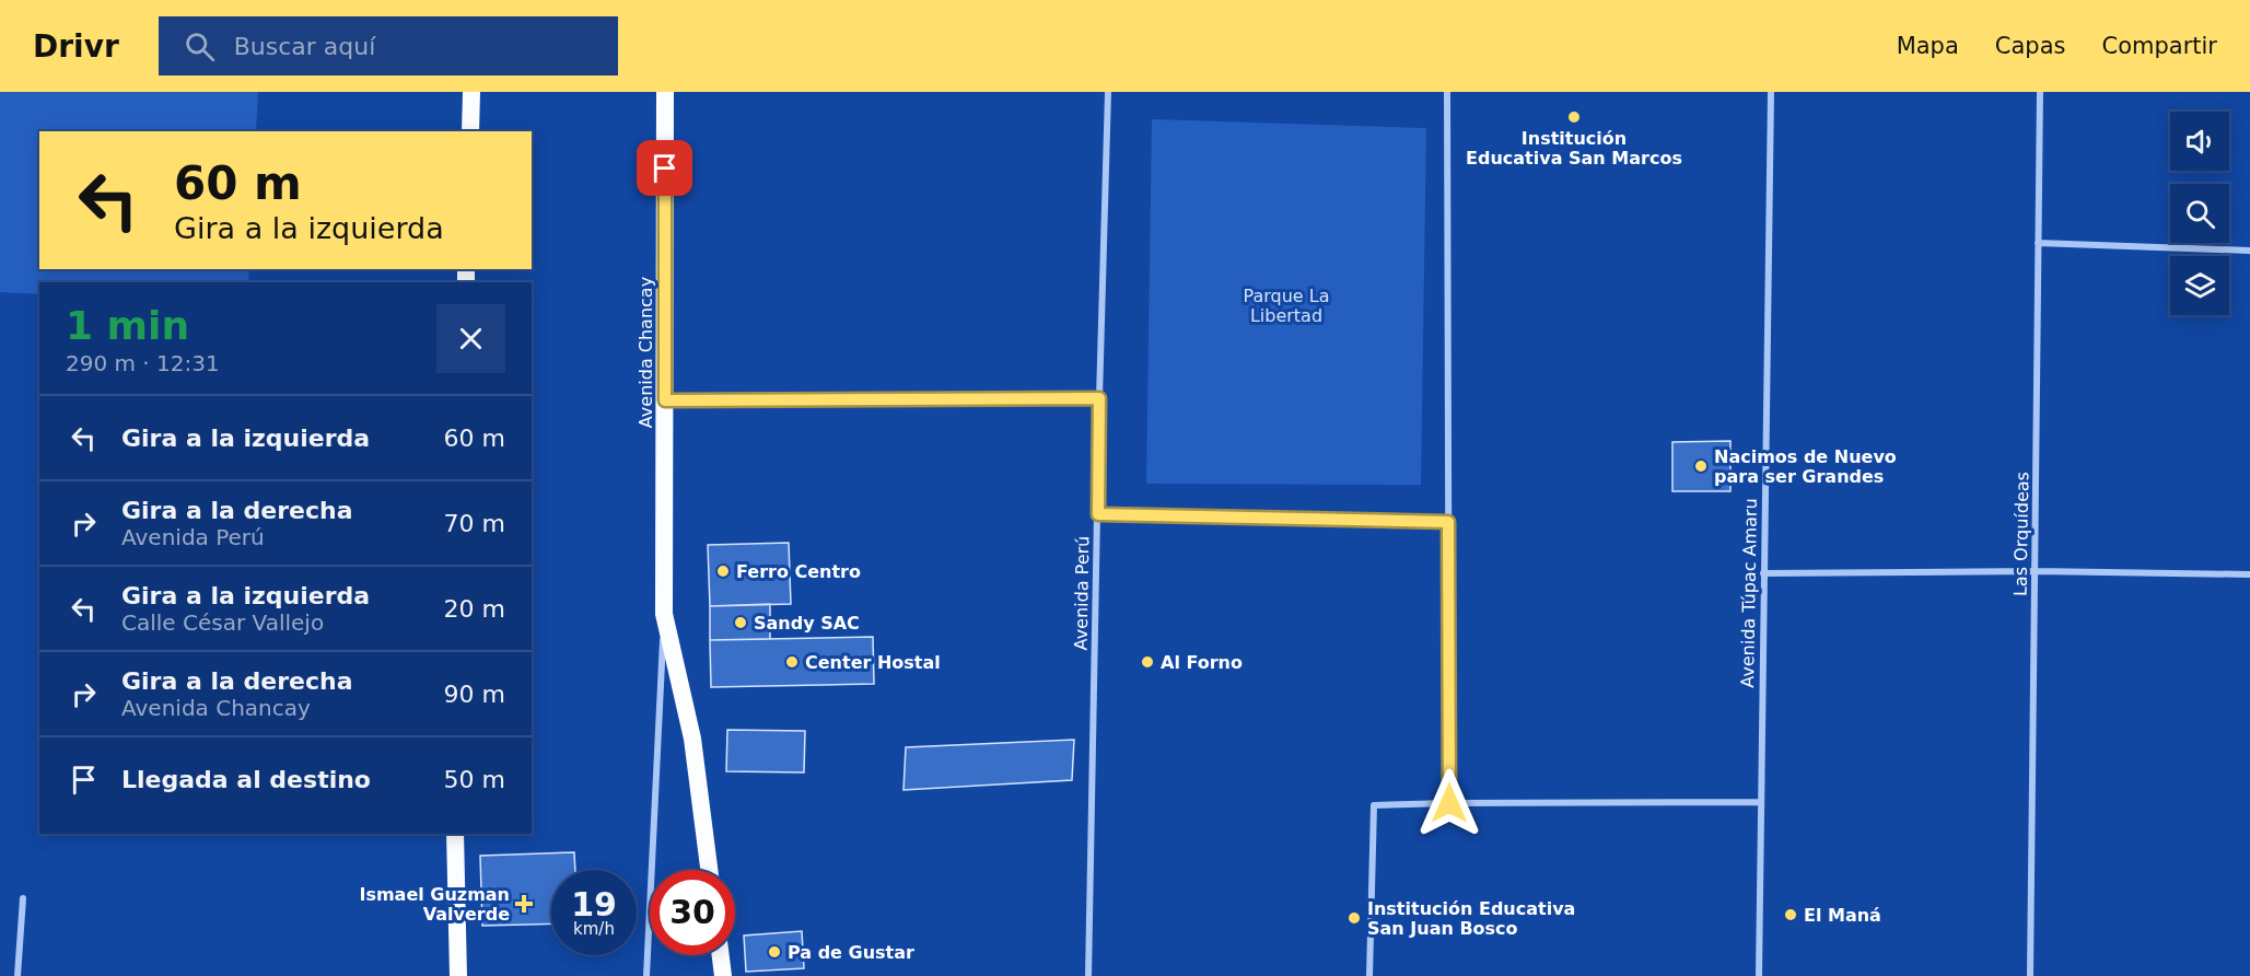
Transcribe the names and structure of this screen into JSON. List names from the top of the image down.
{
  "streets": {
    "highway": ["Avenida Chancay"],
    "street": ["Las Orquídeas", "Avenida Perú", "Avenida Túpac Amaru"]
  },
  "parks": ["Parque La Libertad"],
  "places": {
    "other": [
      "Institución Educativa San Marcos",
      "Nacimos de Nuevo para ser Grandes",
      "Ferro Centro",
      "Sandy SAC",
      "Center Hostal",
      "Al Forno",
      "El Maná",
      "Institución Educativa San Juan Bosco",
      "Pa de Gustar"
    ],
    "health": ["Ismael Guzman Valverde"]
  },
  "page": {
    "header": "Drivr",
    "search": "Buscar aquí",
    "nav": ["Mapa", "Capas", "Compartir"],
    "turn": ["60 m", "Gira a la izquierda"],
    "heading": ["1 min", "290 m · 12:31"],
    "list": [
      {
        "name": "Gira a la izquierda",
        "value": "60 m"
      },
      {
        "name": "Gira a la derecha",
        "note": "Avenida Perú",
        "value": "70 m"
      },
      {
        "name": "Gira a la izquierda",
        "note": "Calle César Vallejo",
        "value": "20 m"
      },
      {
        "name": "Gira a la derecha",
        "note": "Avenida Chancay",
        "value": "90 m"
      },
      {
        "name": "Llegada al destino",
        "value": "50 m"
      }
    ],
    "speed": "19 km/h",
    "limit": "30"
  }
}
